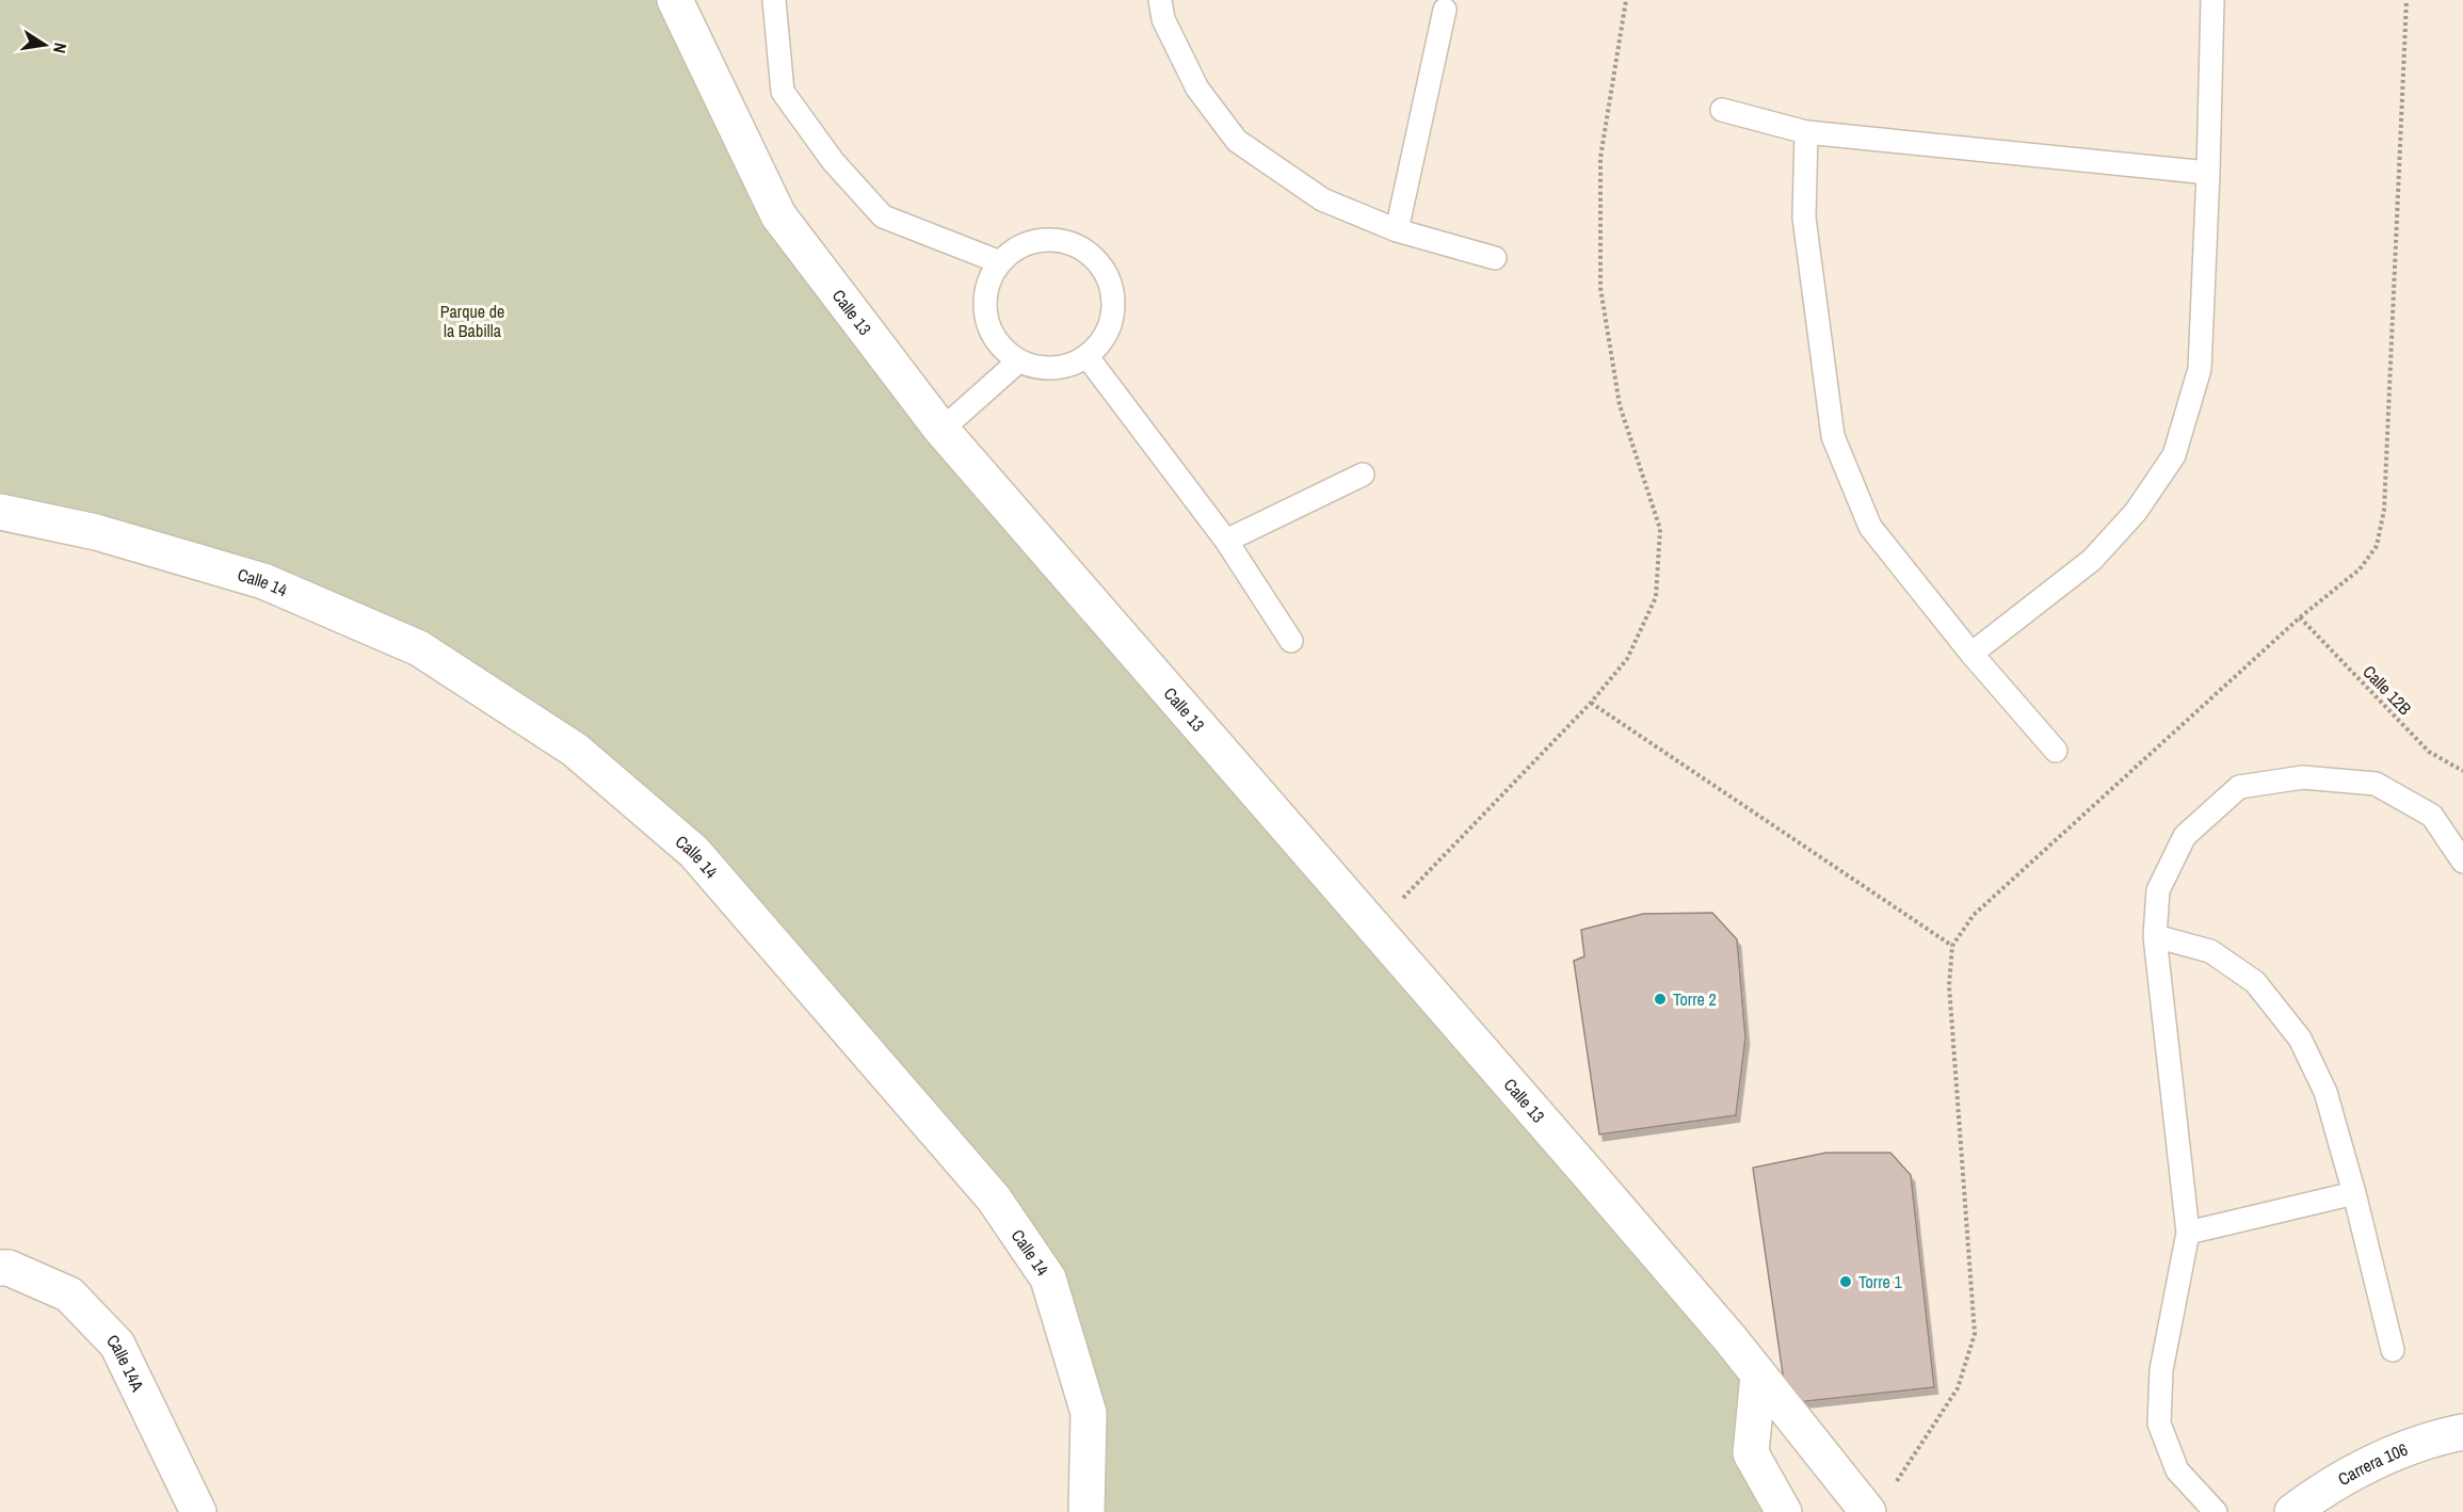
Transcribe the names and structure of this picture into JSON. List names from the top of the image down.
{
  "streets": {
    "street": [
      "Calle 13",
      "Calle 14",
      "Calle 14A",
      "Carrera 106"
    ],
    "path": ["Calle 12B"]
  },
  "parks": ["Parque de la Babilla"],
  "places": ["Torre 2", "Torre 1"],
  "north": "right"
}
